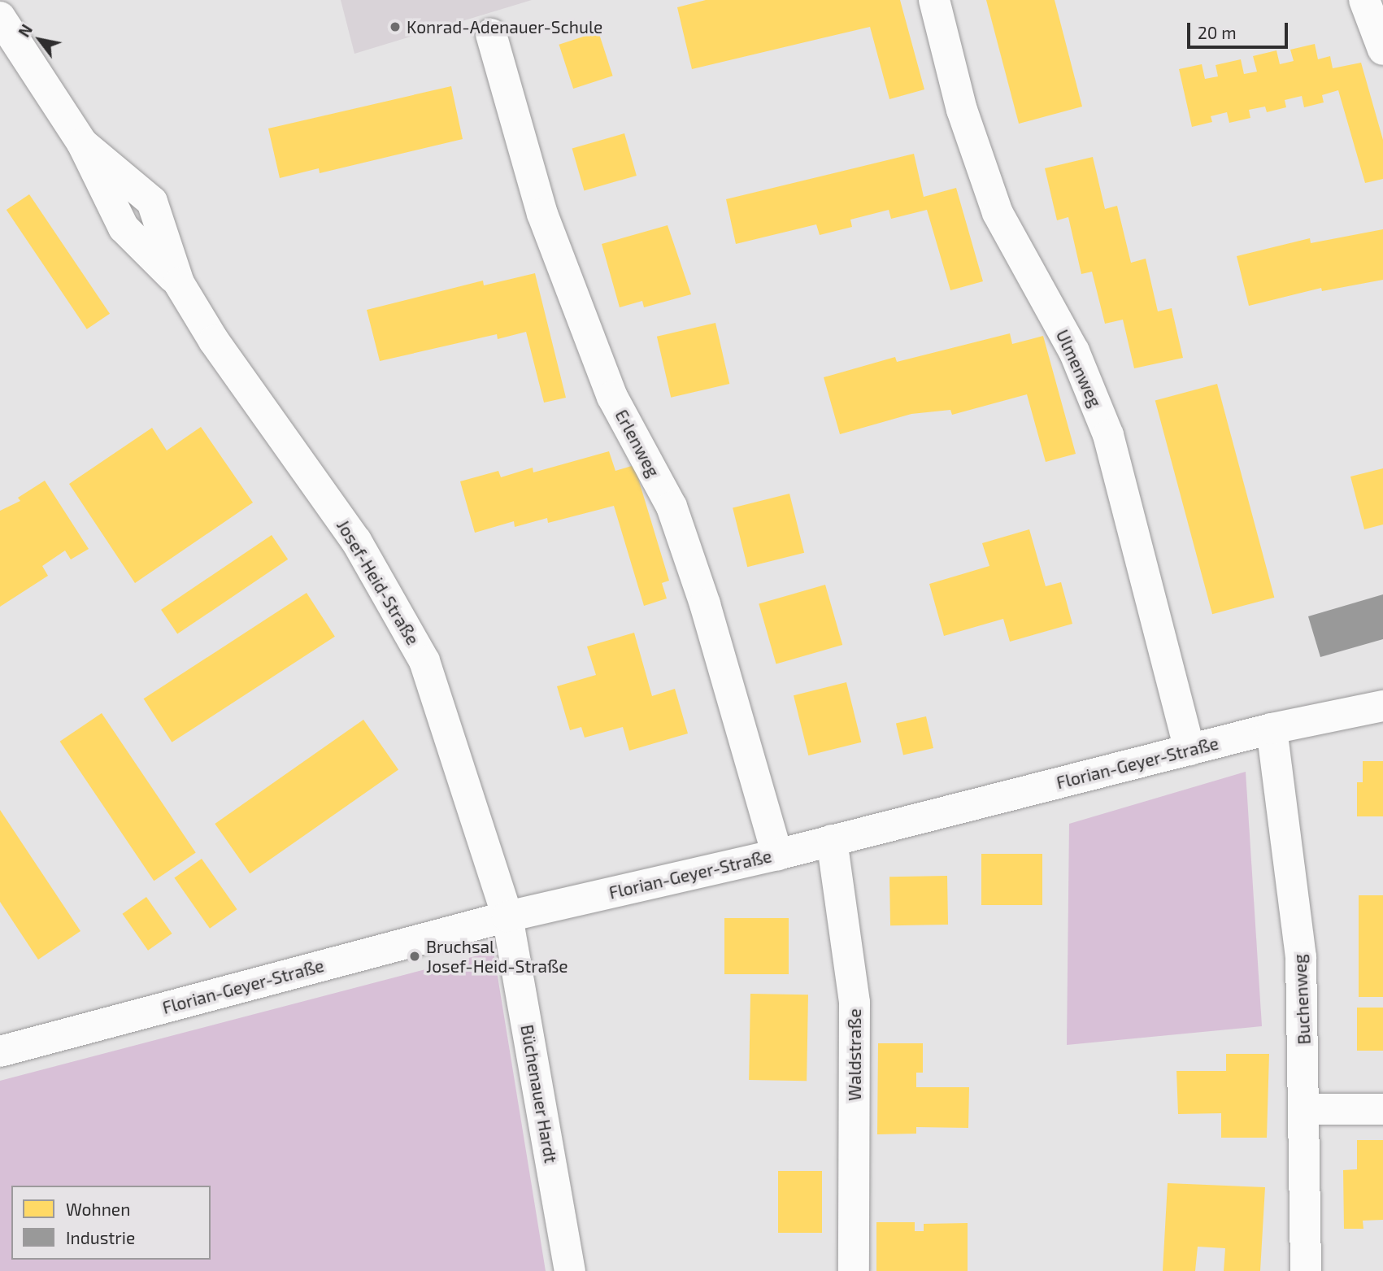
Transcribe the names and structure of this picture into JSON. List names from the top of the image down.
{
  "streets": {
    "street": [
      "Ulmenweg",
      "Erlenweg",
      "Josef-Heid-Straße",
      "Florian-Geyer-Straße",
      "Buchenweg",
      "Waldstraße",
      "Büchenauer Hardt"
    ]
  },
  "crossings": [
    ["Ulmenweg", "Florian-Geyer-Straße"],
    ["Erlenweg", "Florian-Geyer-Straße"],
    ["Josef-Heid-Straße", "Florian-Geyer-Straße"],
    ["Josef-Heid-Straße", "Büchenauer Hardt"],
    ["Florian-Geyer-Straße", "Buchenweg"],
    ["Florian-Geyer-Straße", "Waldstraße"],
    ["Florian-Geyer-Straße", "Büchenauer Hardt"]
  ],
  "places": ["Konrad-Adenauer-Schule", "Bruchsal Josef-Heid-Straße"],
  "legend": ["Wohnen", "Industrie"],
  "scale_bar": "20 m",
  "north": "top left"
}
